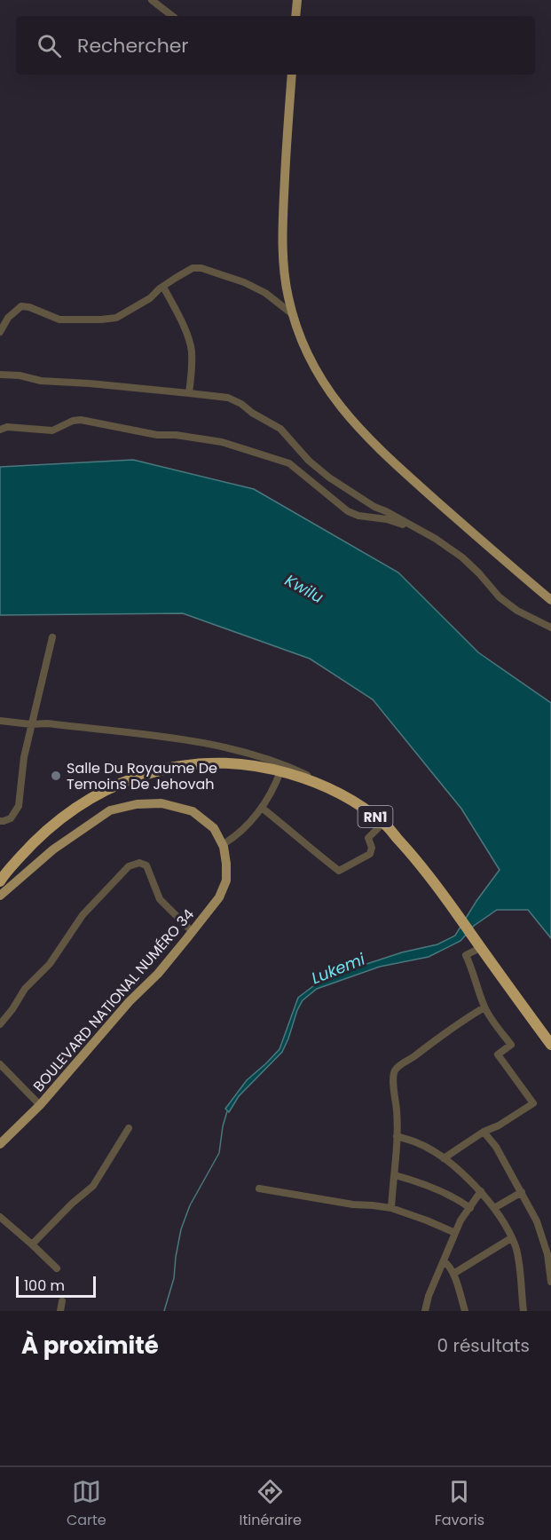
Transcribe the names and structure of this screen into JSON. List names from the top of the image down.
{
  "streets": {
    "highway": ["RN1"],
    "main road": ["BOULEVARD NATIONAL NUMÉRO 34"]
  },
  "water": ["Kwilu", "Lukemi"],
  "places": ["Salle Du Royaume De Temoins De Jehovah"],
  "scale_bar": "100 m",
  "page": {
    "search": "Rechercher",
    "scale": "100 m",
    "heading": ["À proximité", "0 résultats"],
    "nav": ["Carte", "Itinéraire", "Favoris"]
  }
}
